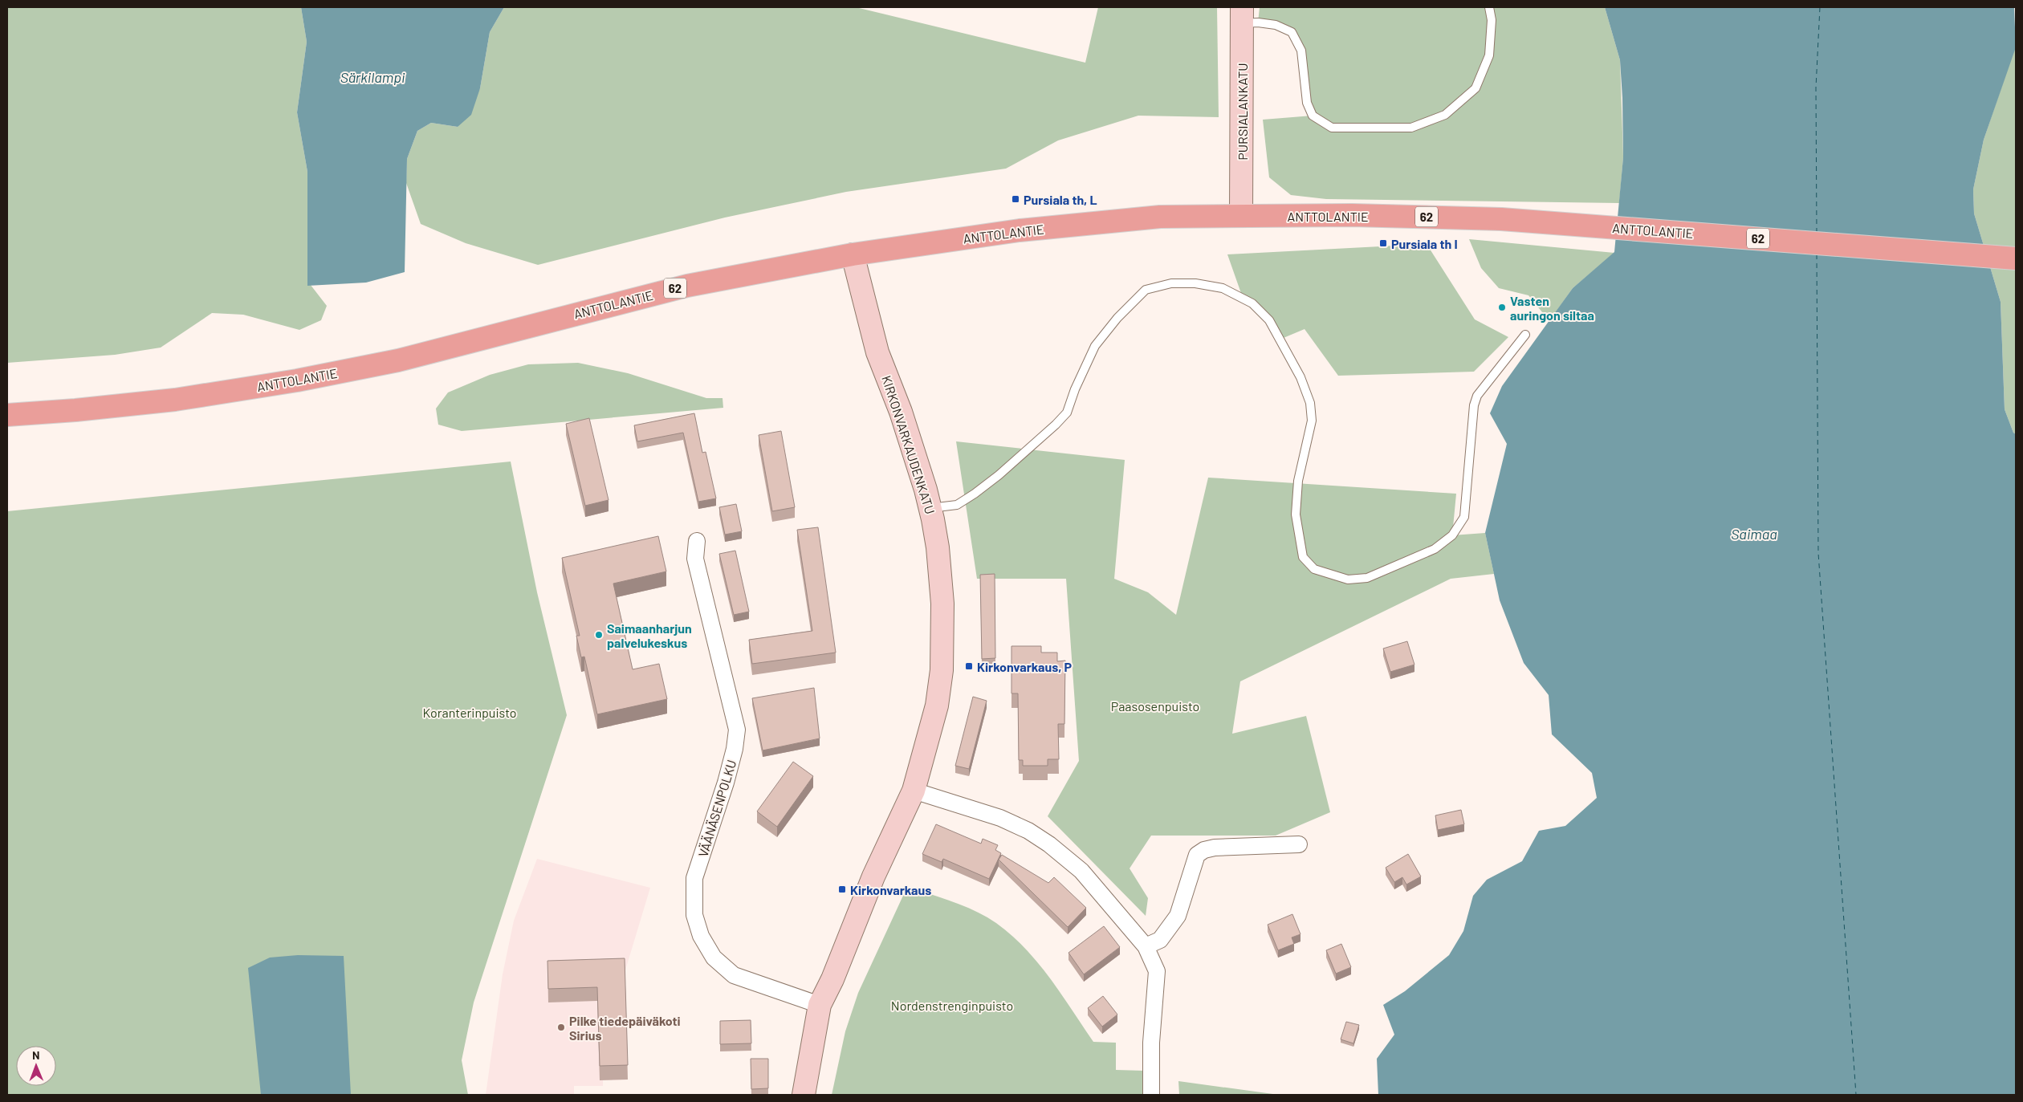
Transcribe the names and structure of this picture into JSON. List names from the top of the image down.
{
  "streets": {
    "main road": ["ANTTOLANTIE", "62"],
    "street": ["PURSIALANKATU", "KIRKONVARKAUDENKATU", "VÄÄNÄSENPOLKU"]
  },
  "crossings": [
    ["PURSIALANKATU", "ANTTOLANTIE"],
    ["ANTTOLANTIE", "KIRKONVARKAUDENKATU"],
    ["KIRKONVARKAUDENKATU", "VÄÄNÄSENPOLKU"]
  ],
  "water": ["Särkilampi", "Saimaa"],
  "parks": ["Paasosenpuisto", "Koranterinpuisto", "Nordenstrenginpuisto"],
  "places": {
    "transit": [
      "Pursiala th, L",
      "Pursiala th I",
      "Kirkonvarkaus, P",
      "Kirkonvarkaus"
    ],
    "other": ["Vasten auringon siltaa", "Saimaanharjun palvelukeskus", "Pilke tiedepäiväkoti Sirius"]
  },
  "north": "top"
}
